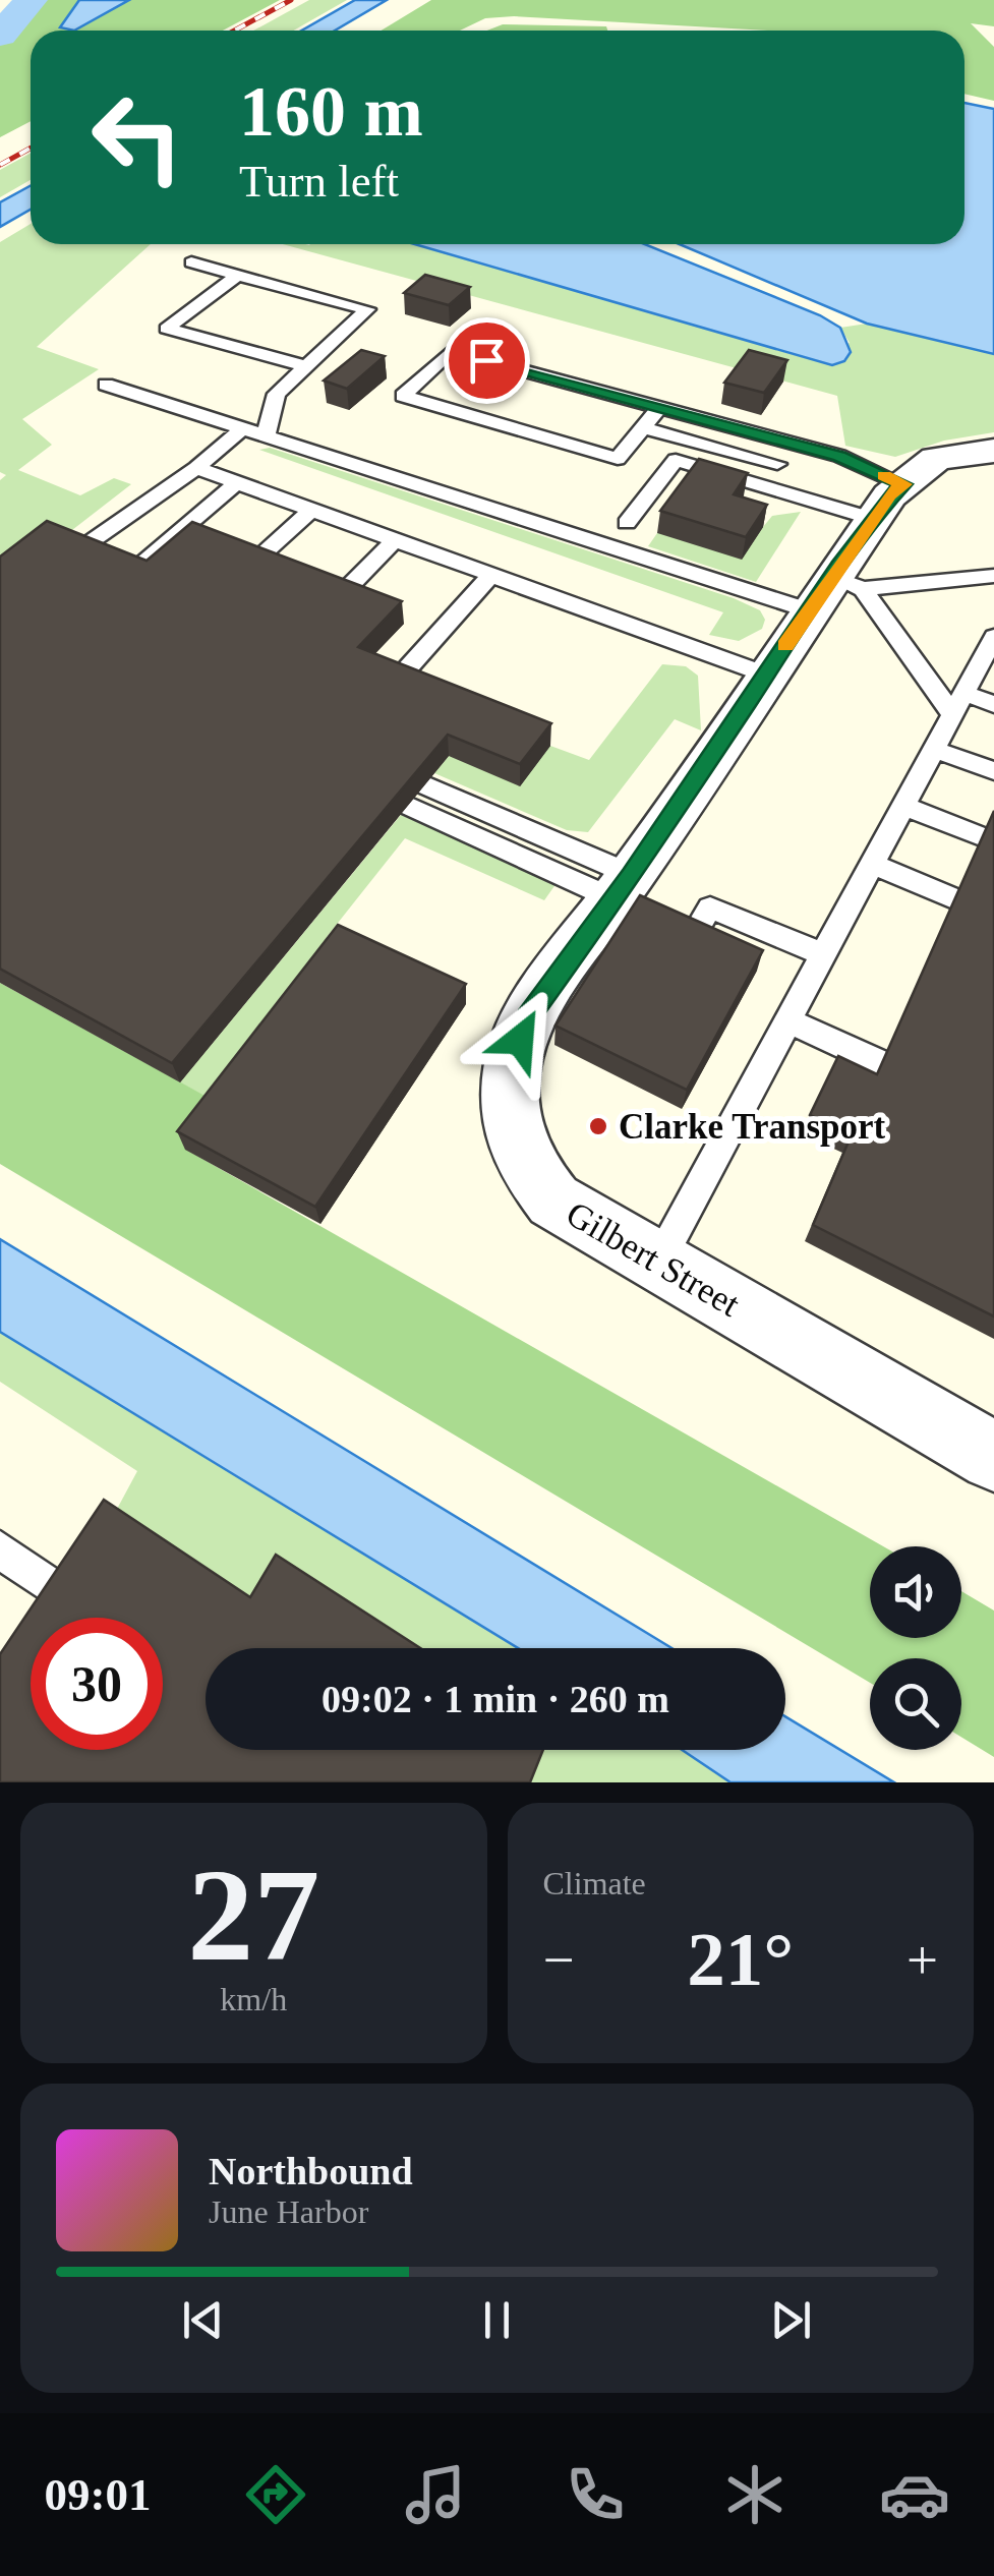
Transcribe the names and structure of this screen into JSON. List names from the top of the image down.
{
  "streets": {
    "street": ["Gilbert Street"]
  },
  "places": ["Clarke Transport"],
  "page": {
    "turn": ["160 m", "Turn left"],
    "limit": "30",
    "trip": "09:02 · 1 min · 260 m",
    "tile": [
      ["27", "km/h"],
      "Climate"
    ],
    "heat": ["−", "21°", "+"],
    "song": ["Northbound", "June Harbor"],
    "tabs": "09:01"
  }
}
